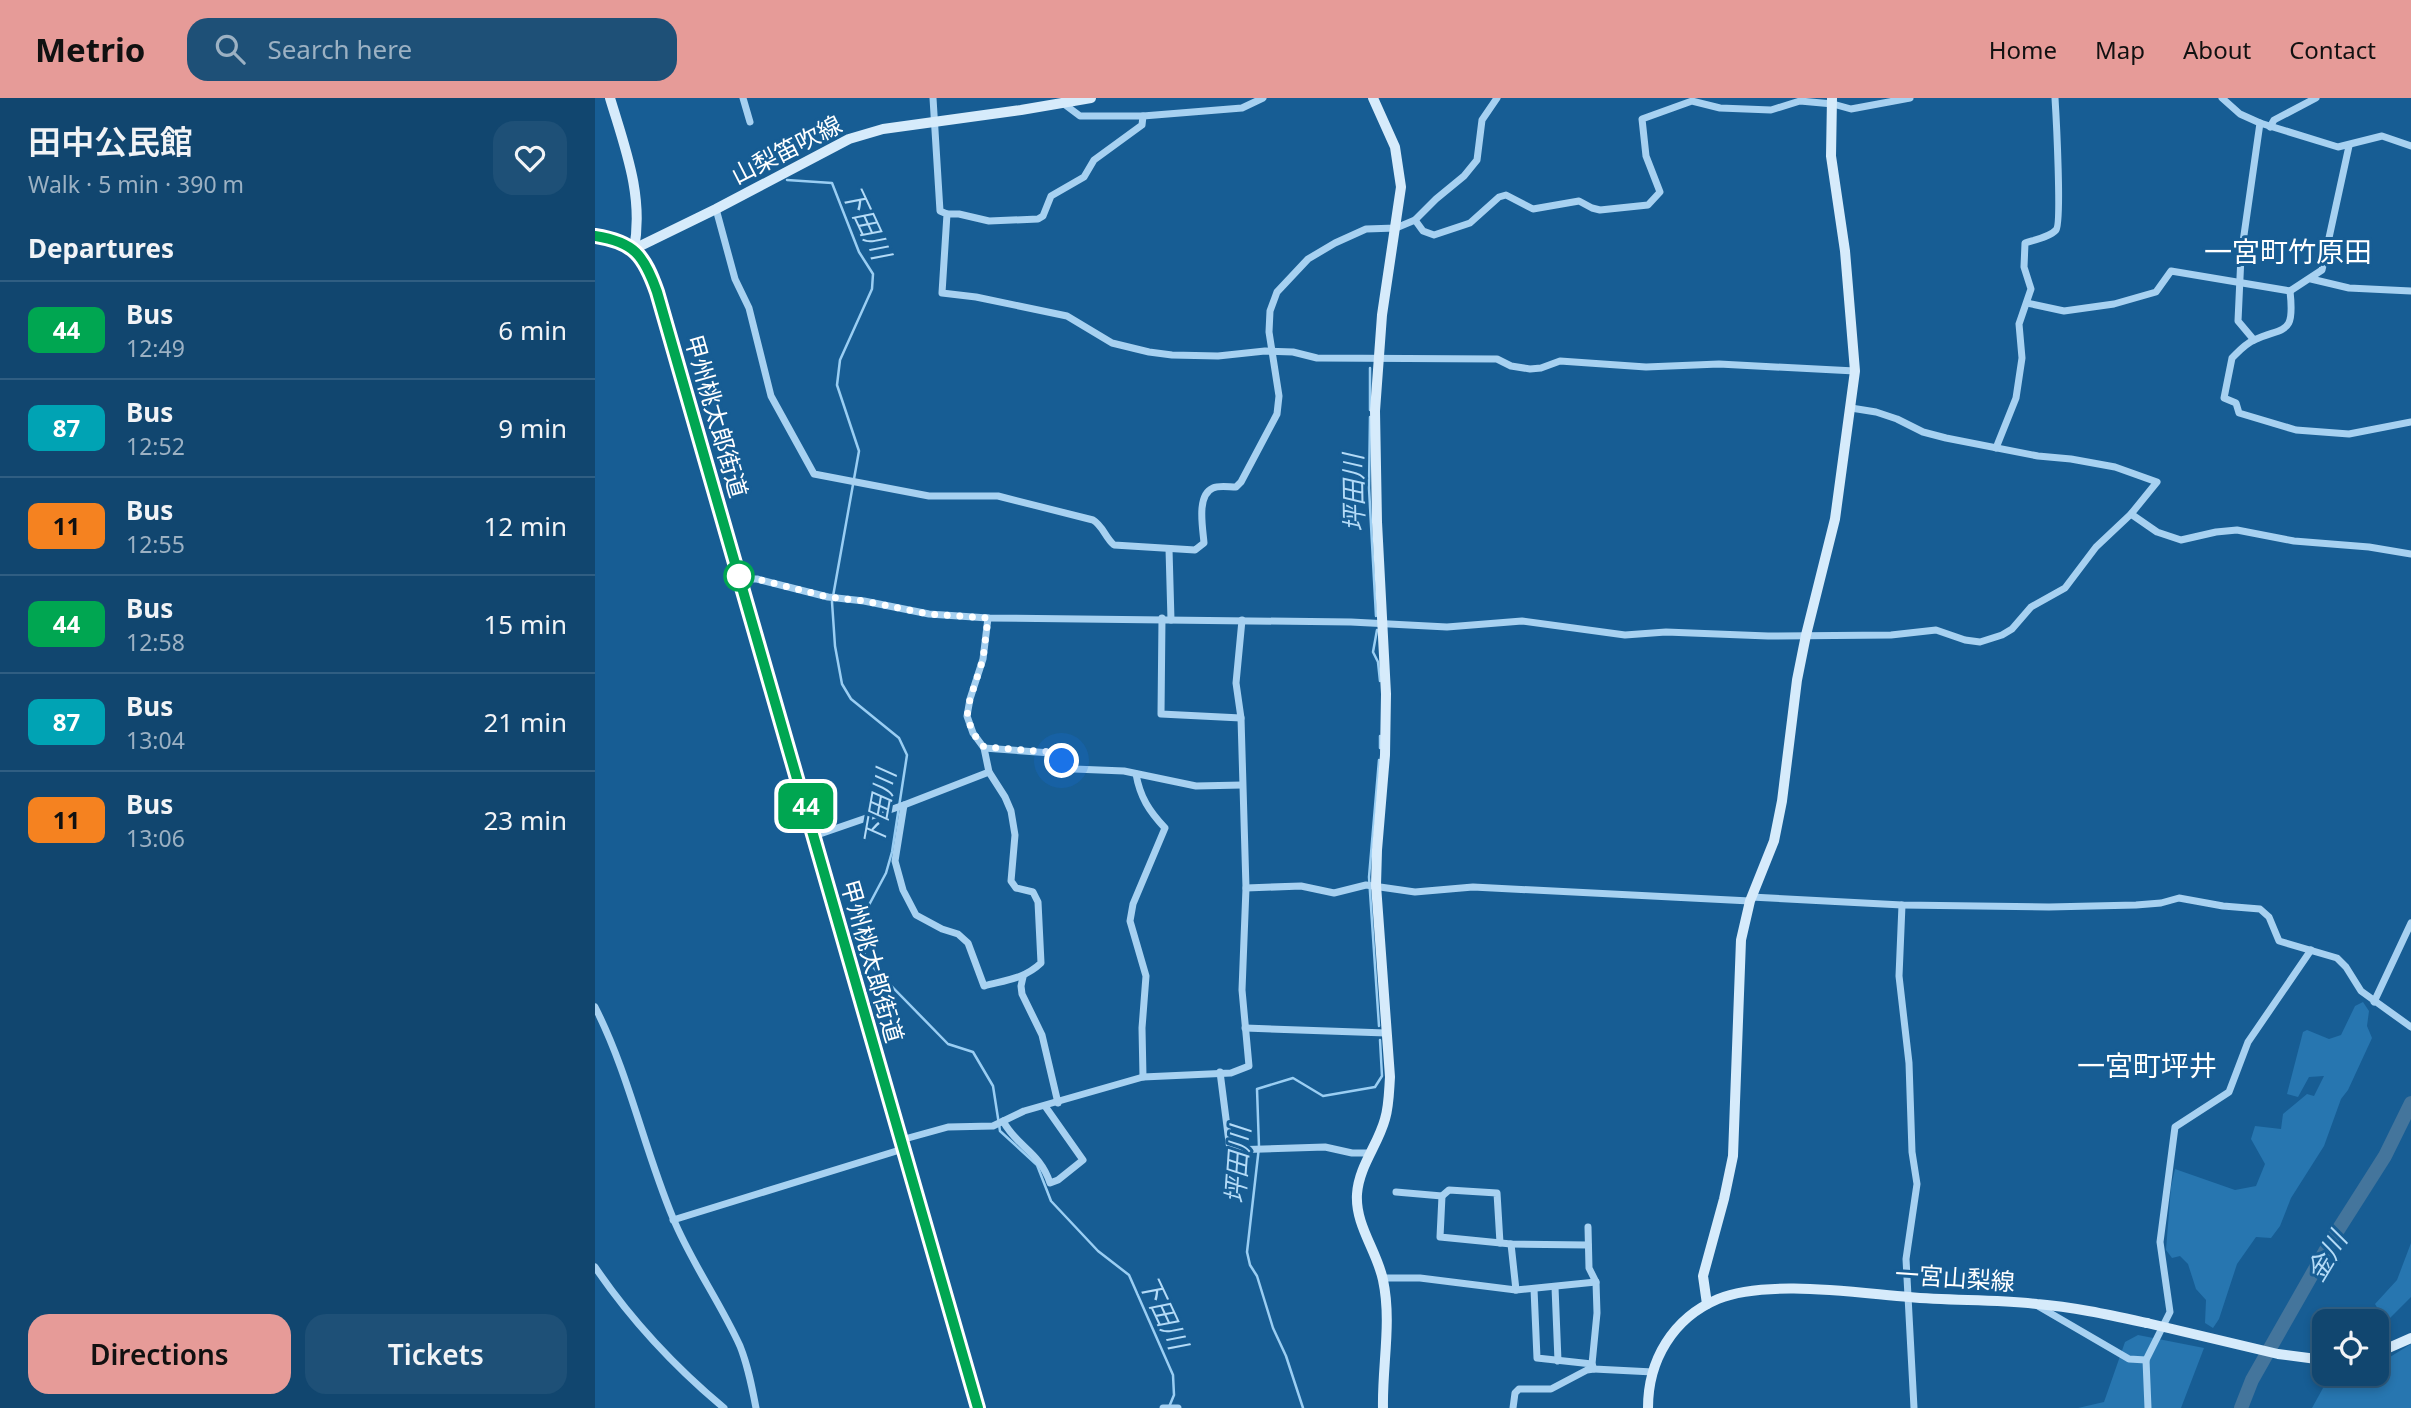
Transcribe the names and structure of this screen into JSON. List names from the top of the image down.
{
  "streets": {
    "highway": ["甲州桃太郎街道"],
    "street": ["山梨笛吹線", "一宮山梨線"]
  },
  "crossings": [
    ["山梨笛吹線", "甲州桃太郎街道"]
  ],
  "districts": ["一宮町竹原田", "一宮町坪井"],
  "water": ["下田川", "坪田川", "金川"],
  "lines": ["bus line 44"],
  "page": {
    "header": "Metrio",
    "search": "Search here",
    "nav": [
      "Home",
      "Map",
      "About",
      "Contact"
    ],
    "heading": [
      ["田中公民館", "Walk · 5 min · 390 m"],
      "Departures"
    ],
    "on_map": "44",
    "list": [
      {
        "mark": "44",
        "name": "Bus",
        "note": "12:49",
        "value": "6 min"
      },
      {
        "mark": "87",
        "name": "Bus",
        "note": "12:52",
        "value": "9 min"
      },
      {
        "mark": "11",
        "name": "Bus",
        "note": "12:55",
        "value": "12 min"
      },
      {
        "mark": "44",
        "name": "Bus",
        "note": "12:58",
        "value": "15 min"
      },
      {
        "mark": "87",
        "name": "Bus",
        "note": "13:04",
        "value": "21 min"
      },
      {
        "mark": "11",
        "name": "Bus",
        "note": "13:06",
        "value": "23 min"
      }
    ],
    "buttons": ["Directions", "Tickets"]
  }
}
